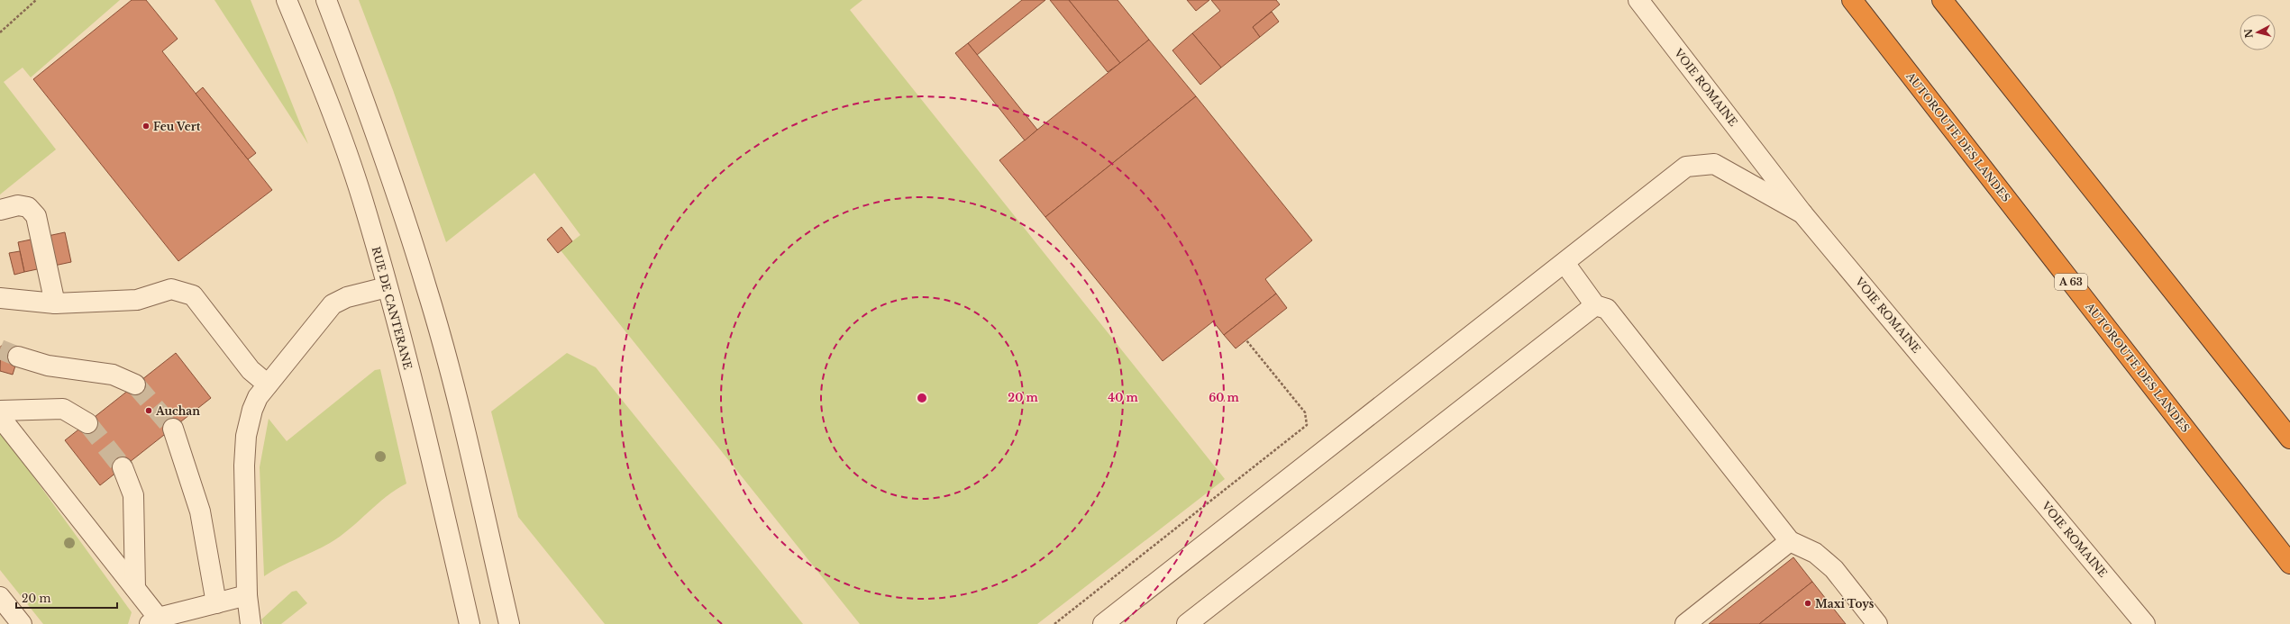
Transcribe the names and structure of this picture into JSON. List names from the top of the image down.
{
  "streets": {
    "highway": ["AUTOROUTE DES LANDES", "A 63"],
    "street": ["VOIE ROMAINE", "RUE DE CANTERANE"]
  },
  "places": ["Feu Vert", "Auchan", "Maxi Toys"],
  "scale_bar": "20 m",
  "north": "left",
  "rings": ["20 m", "40 m", "60 m"]
}
